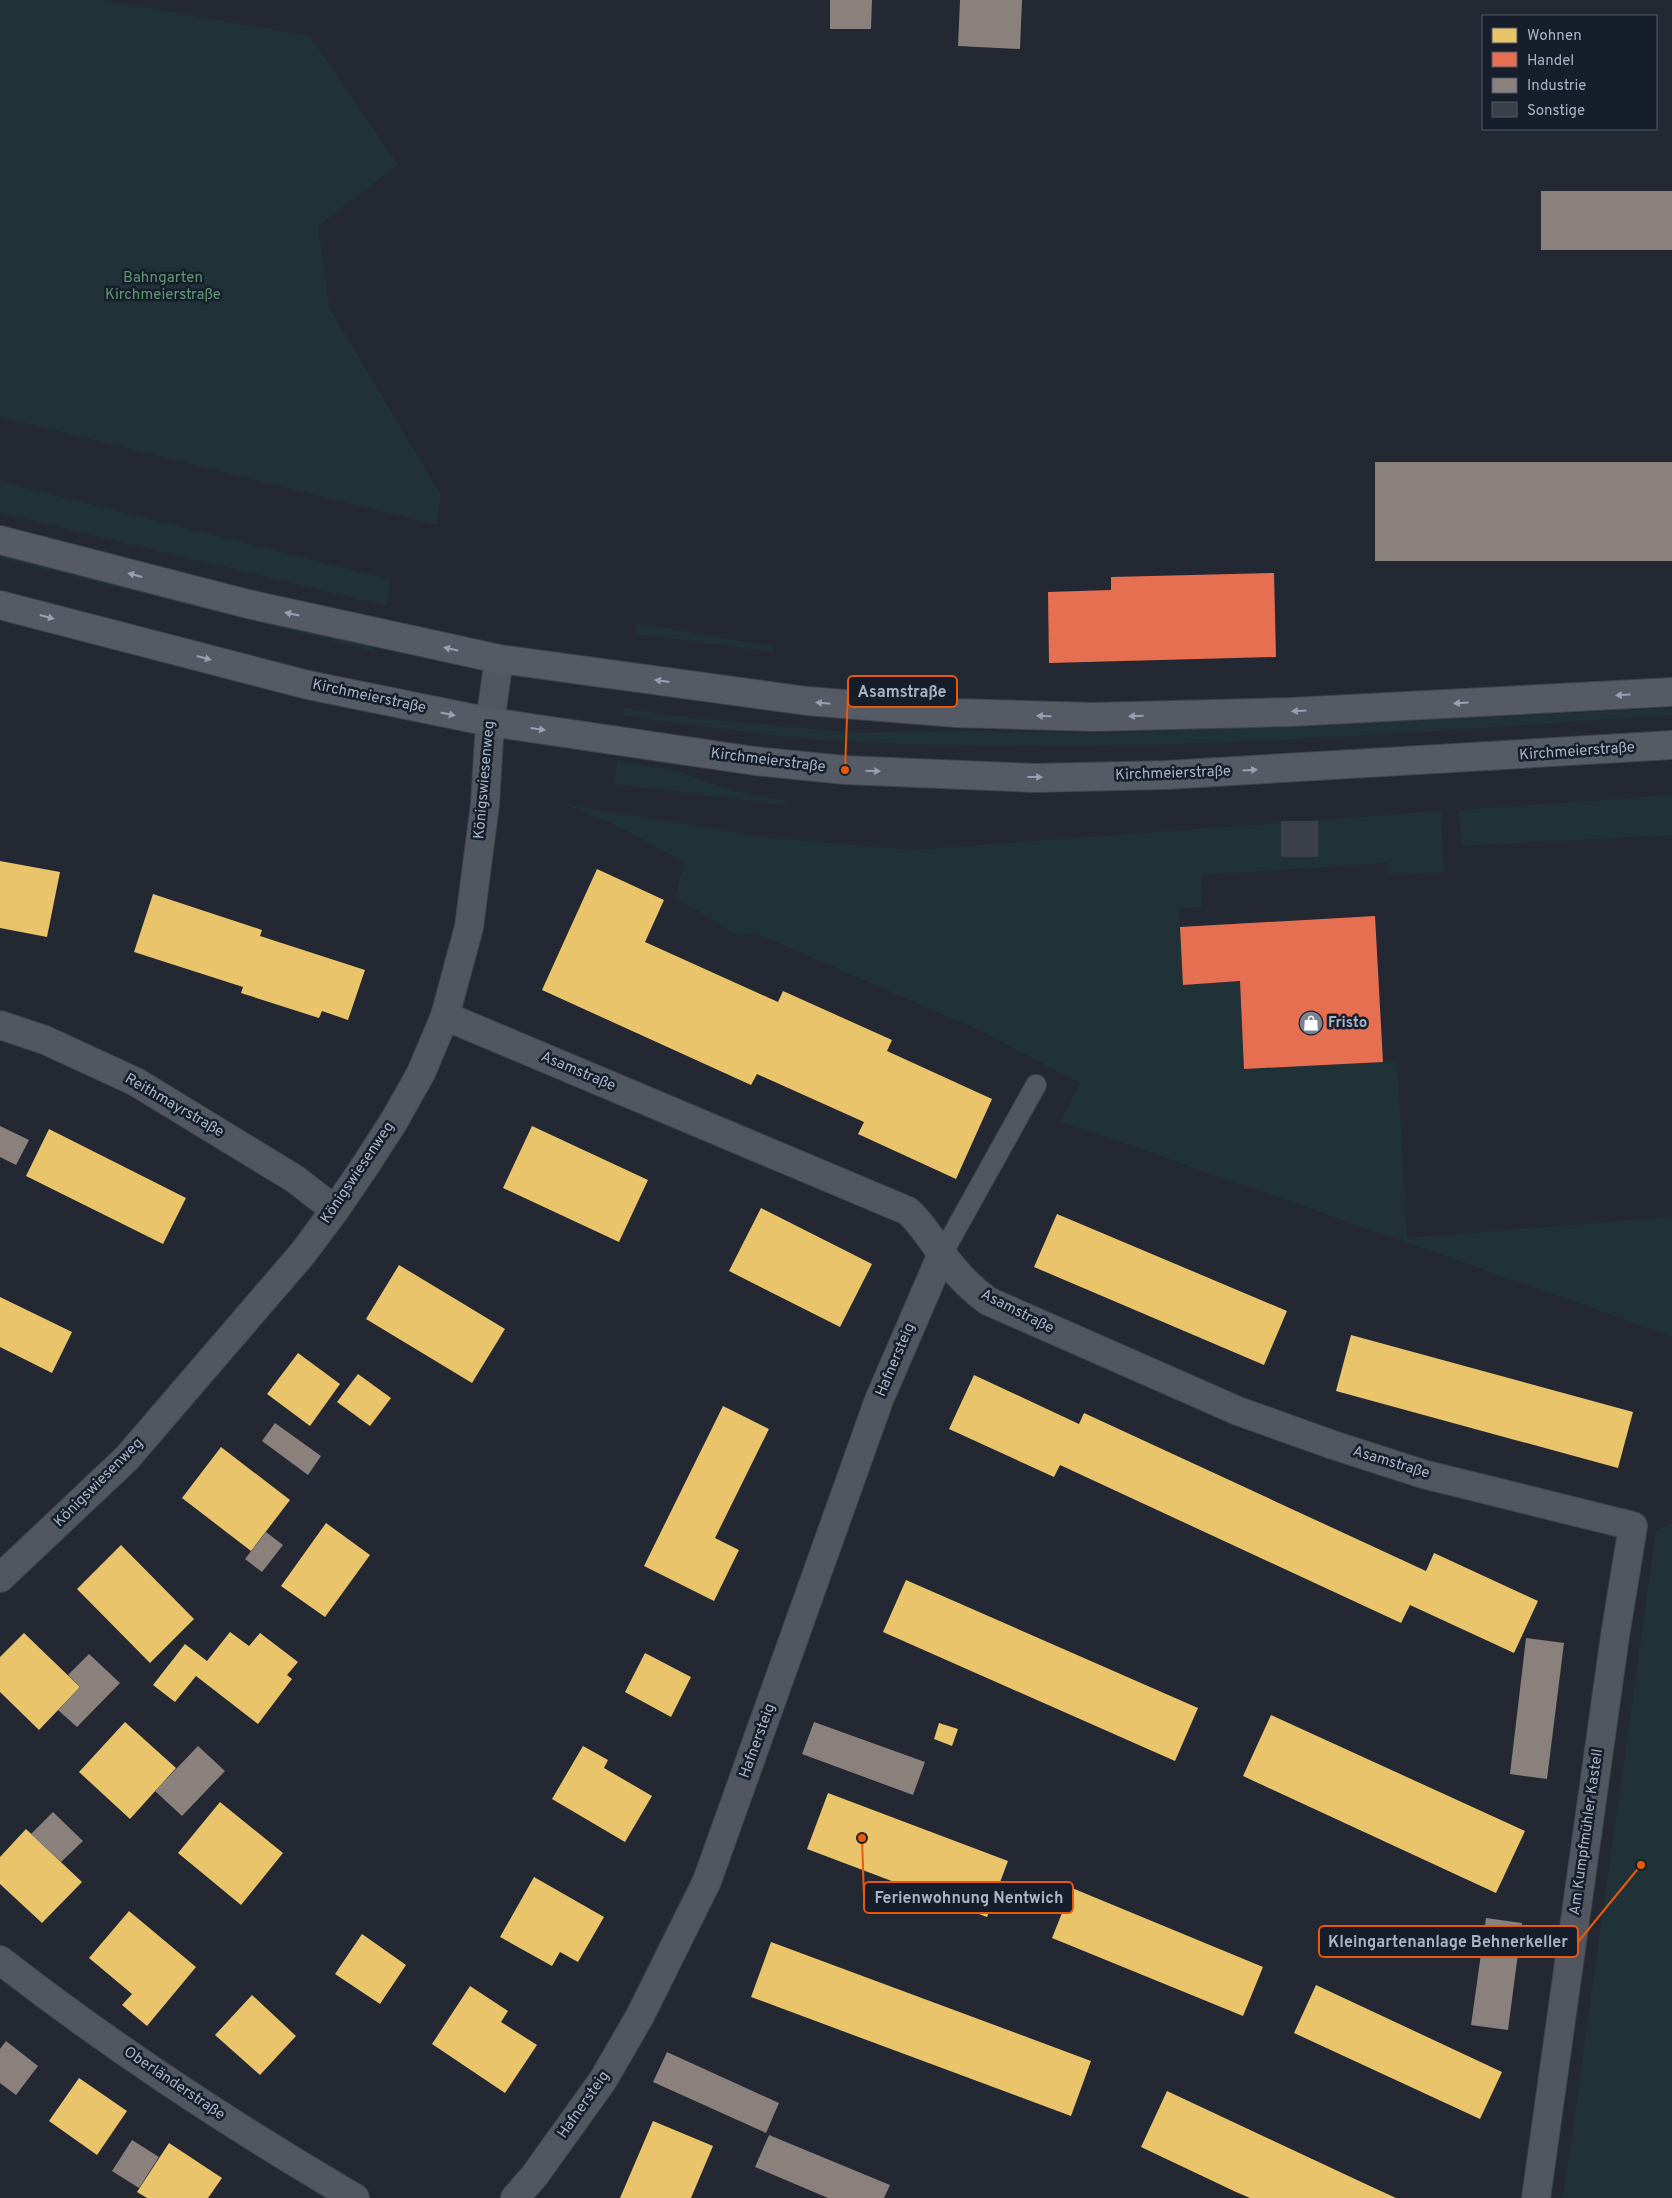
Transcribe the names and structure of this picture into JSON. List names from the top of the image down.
{
  "streets": {
    "main road": ["Kirchmeierstraße"],
    "street": [
      "Königswiesenweg",
      "Asamstraße",
      "Reithmayrstraße",
      "Hafnersteig",
      "Am Kumpfmühler Kastell",
      "Oberländerstraße"
    ]
  },
  "crossings": [
    ["Kirchmeierstraße", "Königswiesenweg"],
    ["Königswiesenweg", "Asamstraße"],
    ["Königswiesenweg", "Reithmayrstraße"],
    ["Asamstraße", "Hafnersteig"],
    ["Asamstraße", "Am Kumpfmühler Kastell"]
  ],
  "parks": ["Bahngarten Kirchmeierstraße"],
  "places": {
    "other": ["Asamstraße", "Ferienwohnung Nentwich", "Kleingartenanlage Behnerkeller"],
    "shop": ["Fristo"]
  },
  "legend": [
    "Wohnen",
    "Handel",
    "Industrie",
    "Sonstige"
  ]
}
